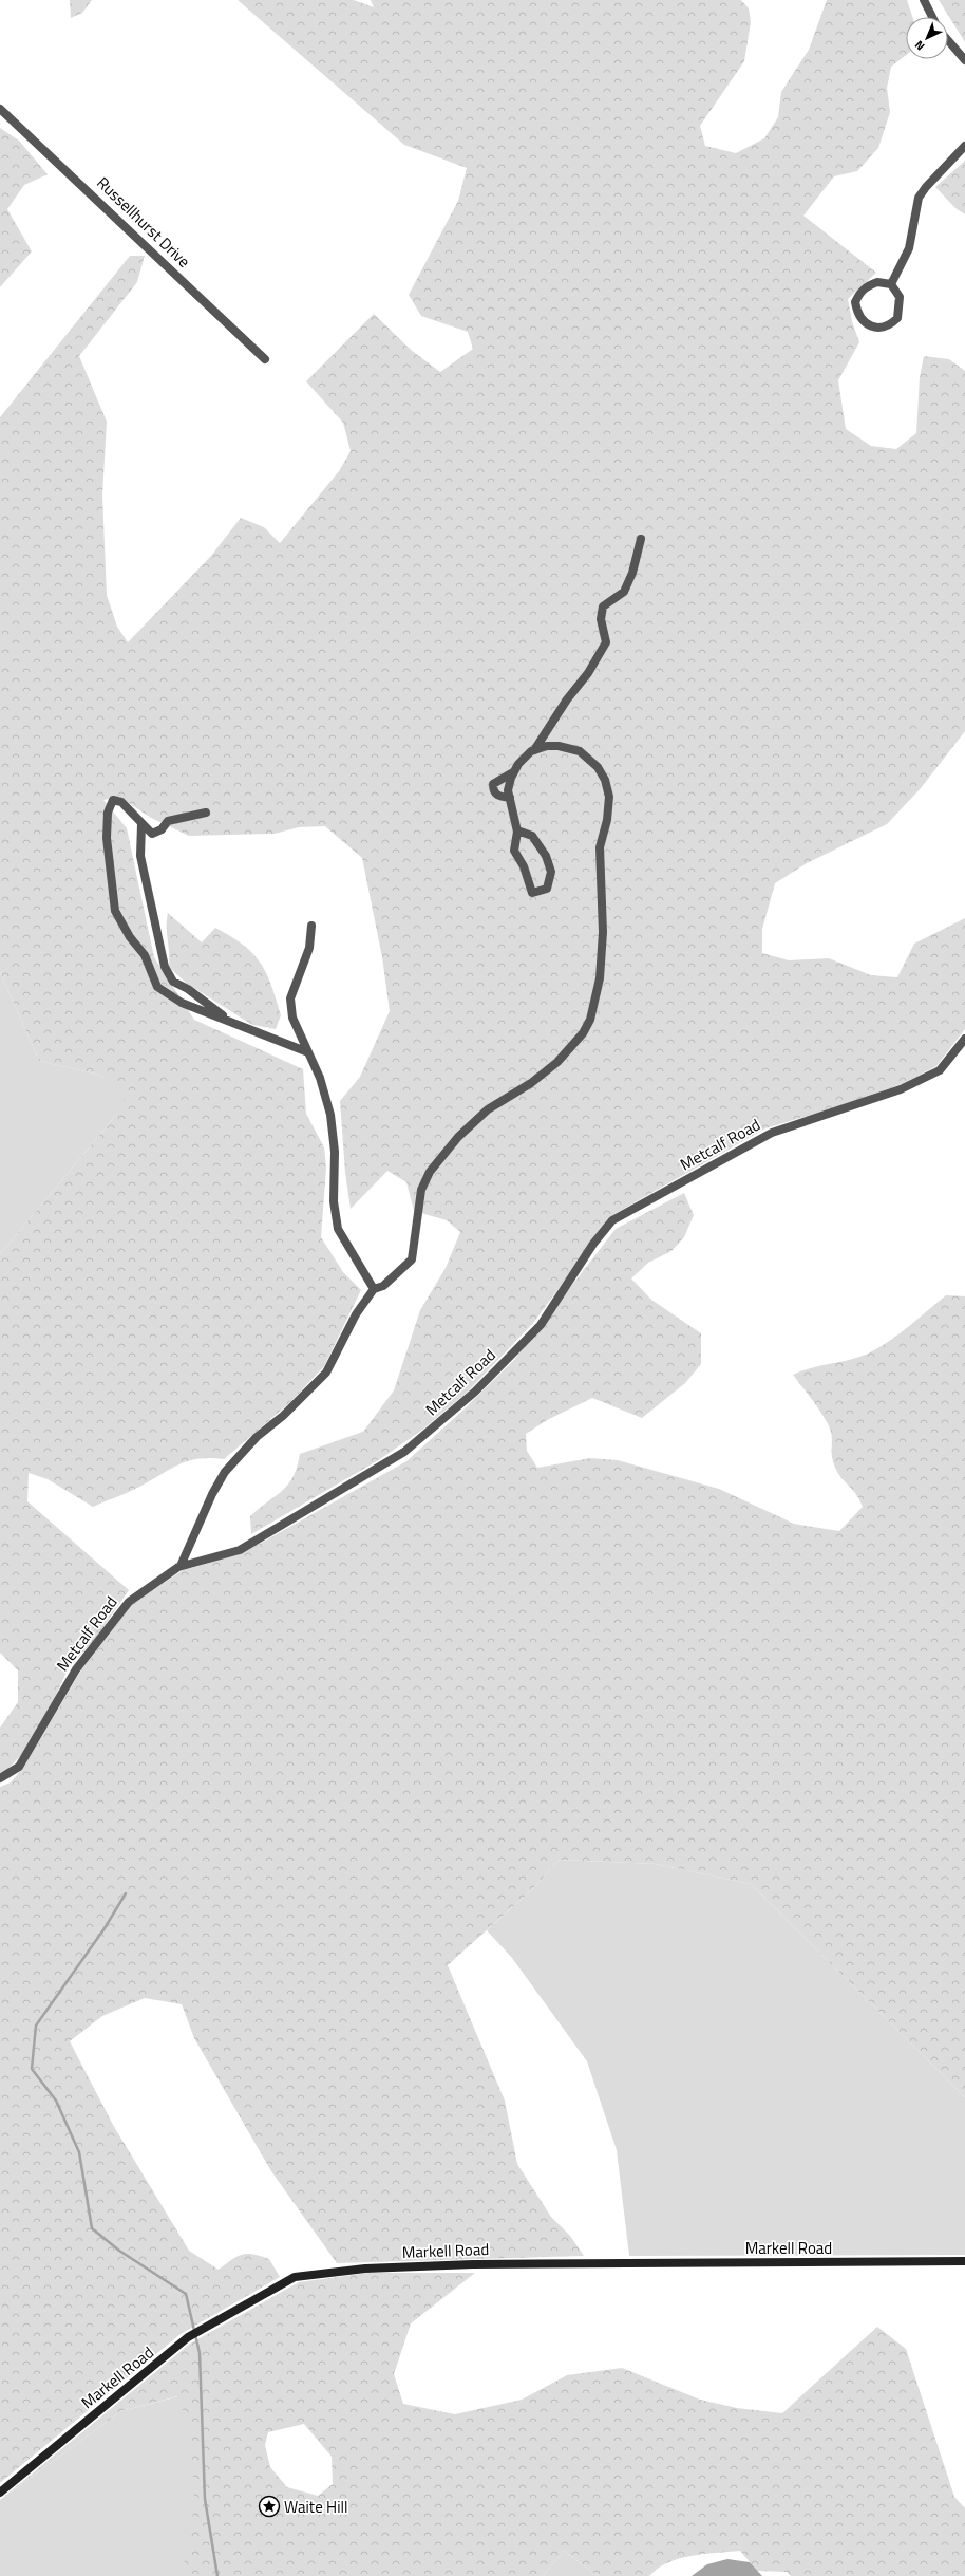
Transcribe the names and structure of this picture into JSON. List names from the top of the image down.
{
  "streets": {
    "street": ["Russellhurst Drive", "Metcalf Road", "Markell Road"]
  },
  "places": {
    "place": ["Waite Hill"]
  },
  "north": "bottom left"
}
